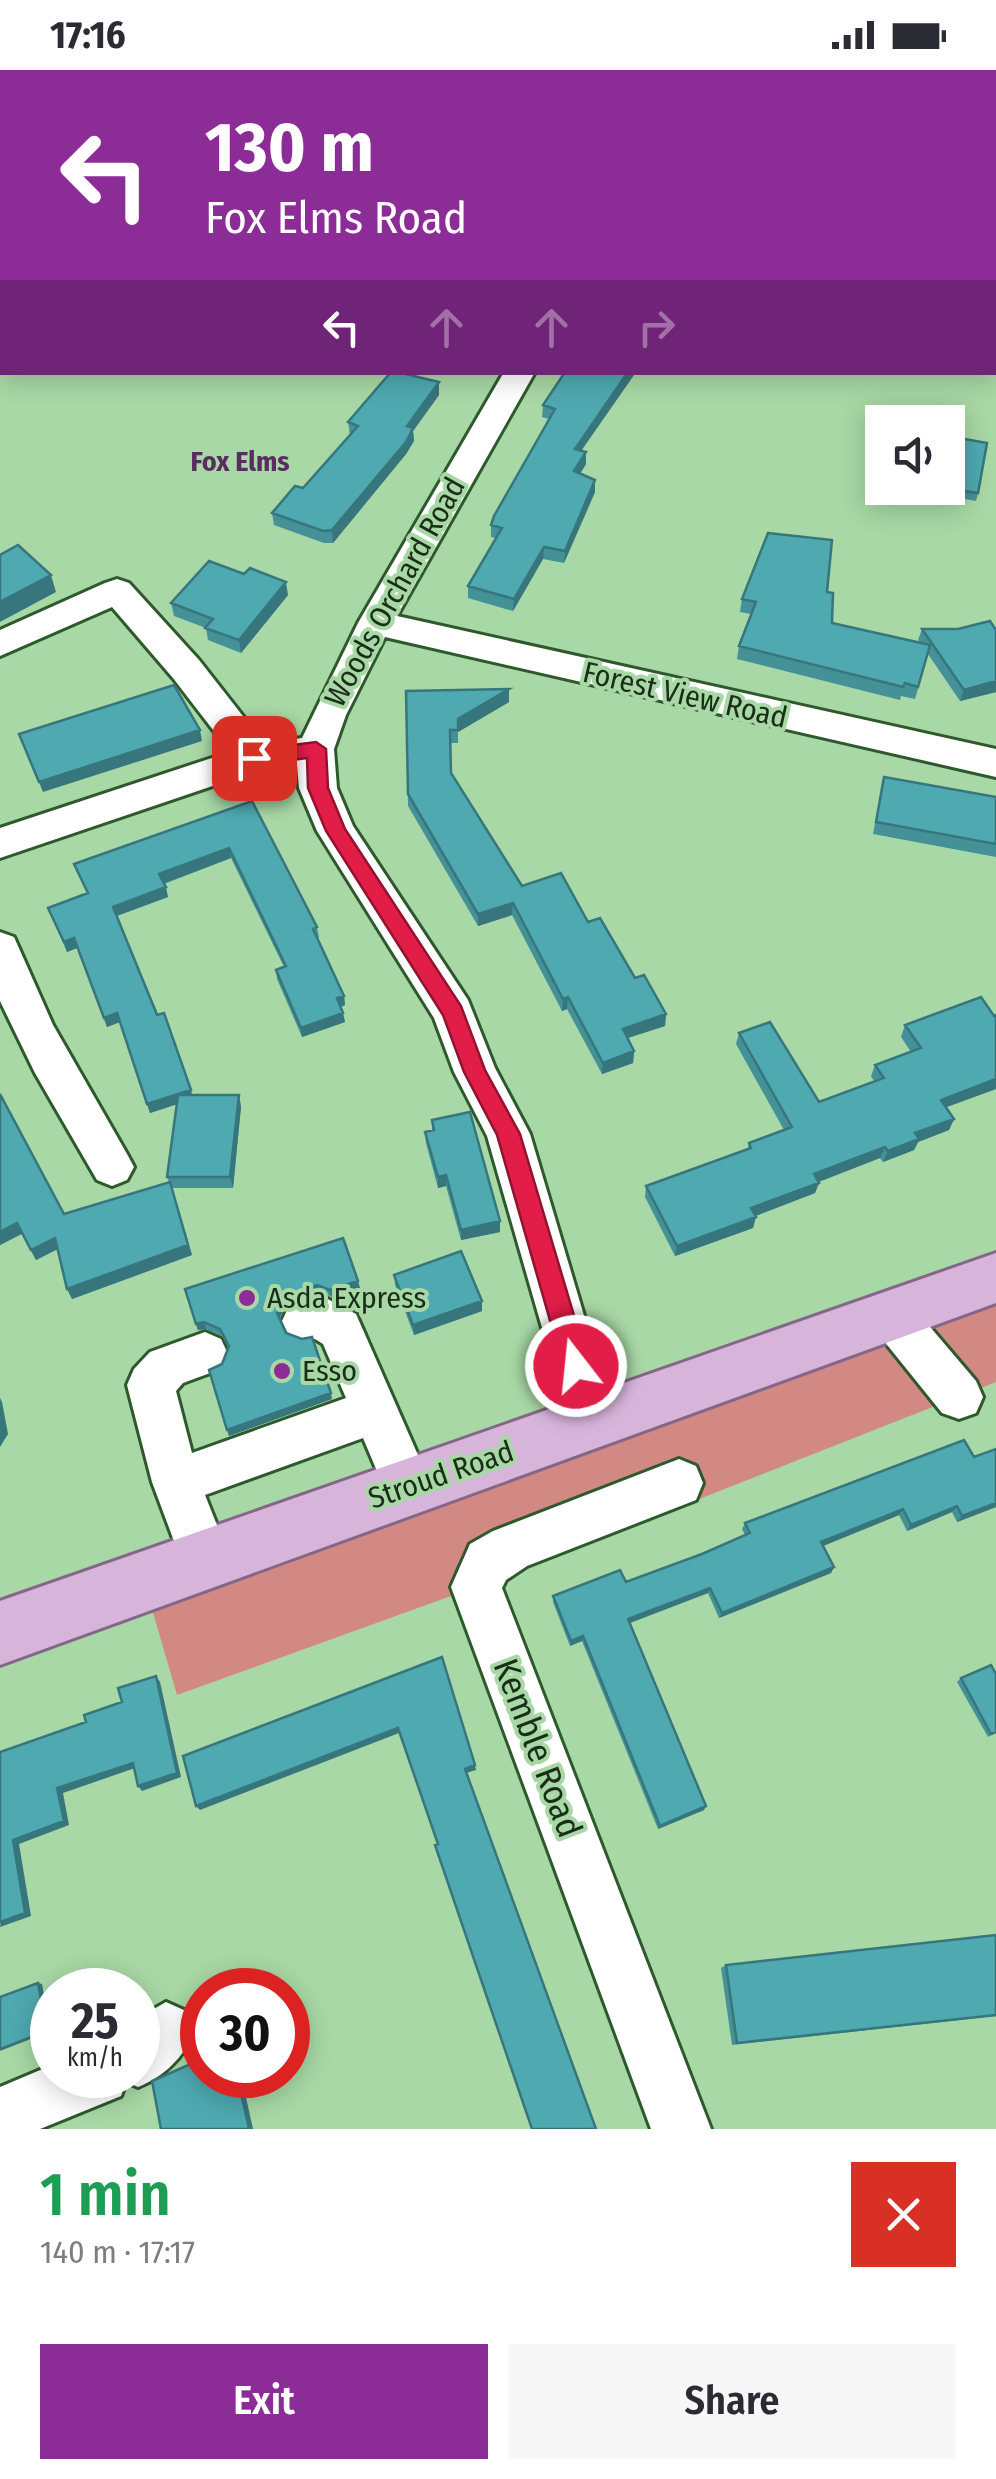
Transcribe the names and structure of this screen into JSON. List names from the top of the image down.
{
  "streets": {
    "main road": ["Stroud Road"],
    "street": ["Woods Orchard Road", "Forest View Road", "Kemble Road"]
  },
  "crossings": [
    ["Woods Orchard Road", "Forest View Road"],
    ["Woods Orchard Road", "Stroud Road"]
  ],
  "districts": ["Fox Elms"],
  "places": ["Asda Express", "Esso"],
  "page": {
    "status": "17:16",
    "turn": ["130 m", "Fox Elms Road"],
    "speed": "25 km/h",
    "limit": "30",
    "heading": ["1 min", "140 m · 17:17"],
    "buttons": ["Exit", "Share"]
  }
}
